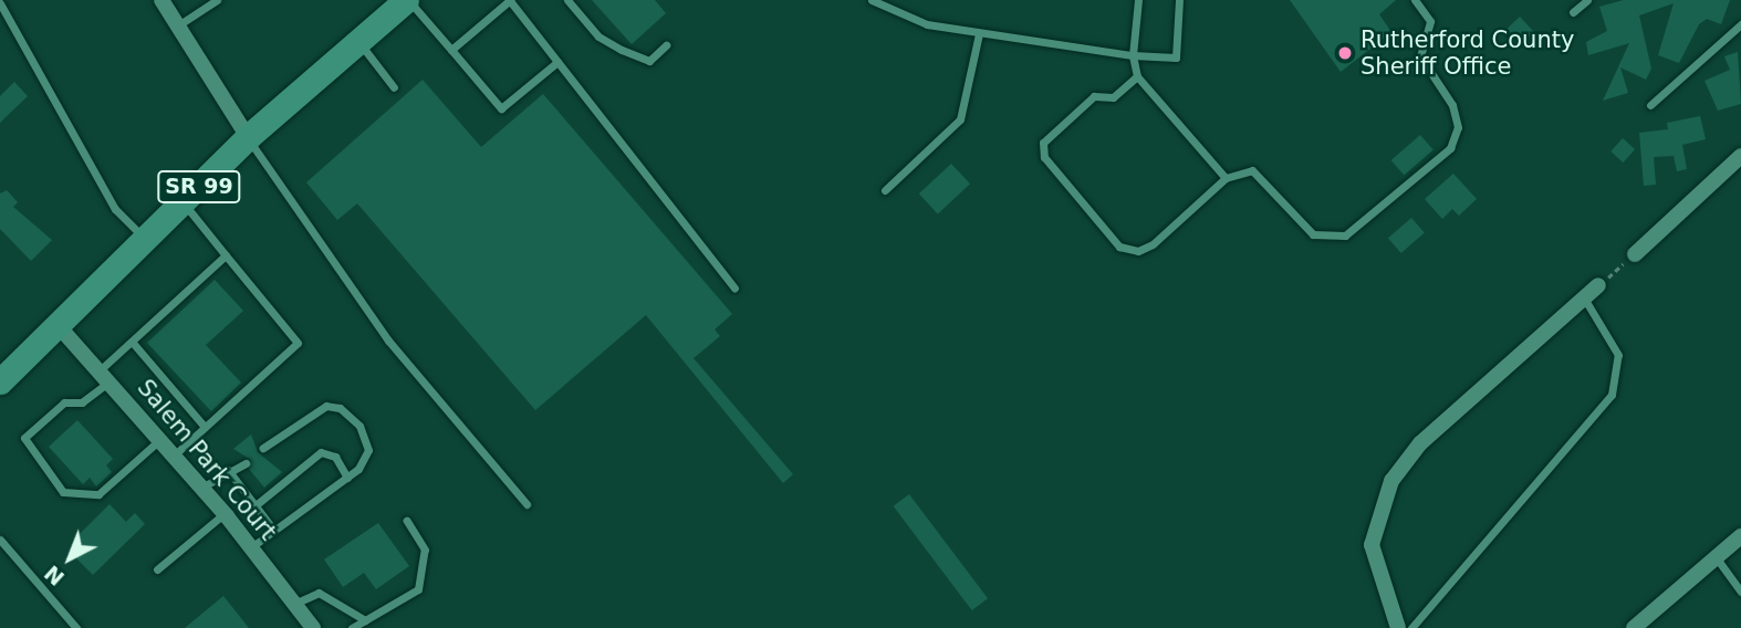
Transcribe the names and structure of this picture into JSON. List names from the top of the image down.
{
  "streets": {
    "main road": ["SR 99"],
    "street": ["Salem Park Court"]
  },
  "crossings": [
    ["SR 99", "Salem Park Court"]
  ],
  "places": ["Rutherford County Sheriff Office"],
  "north": "bottom left"
}
